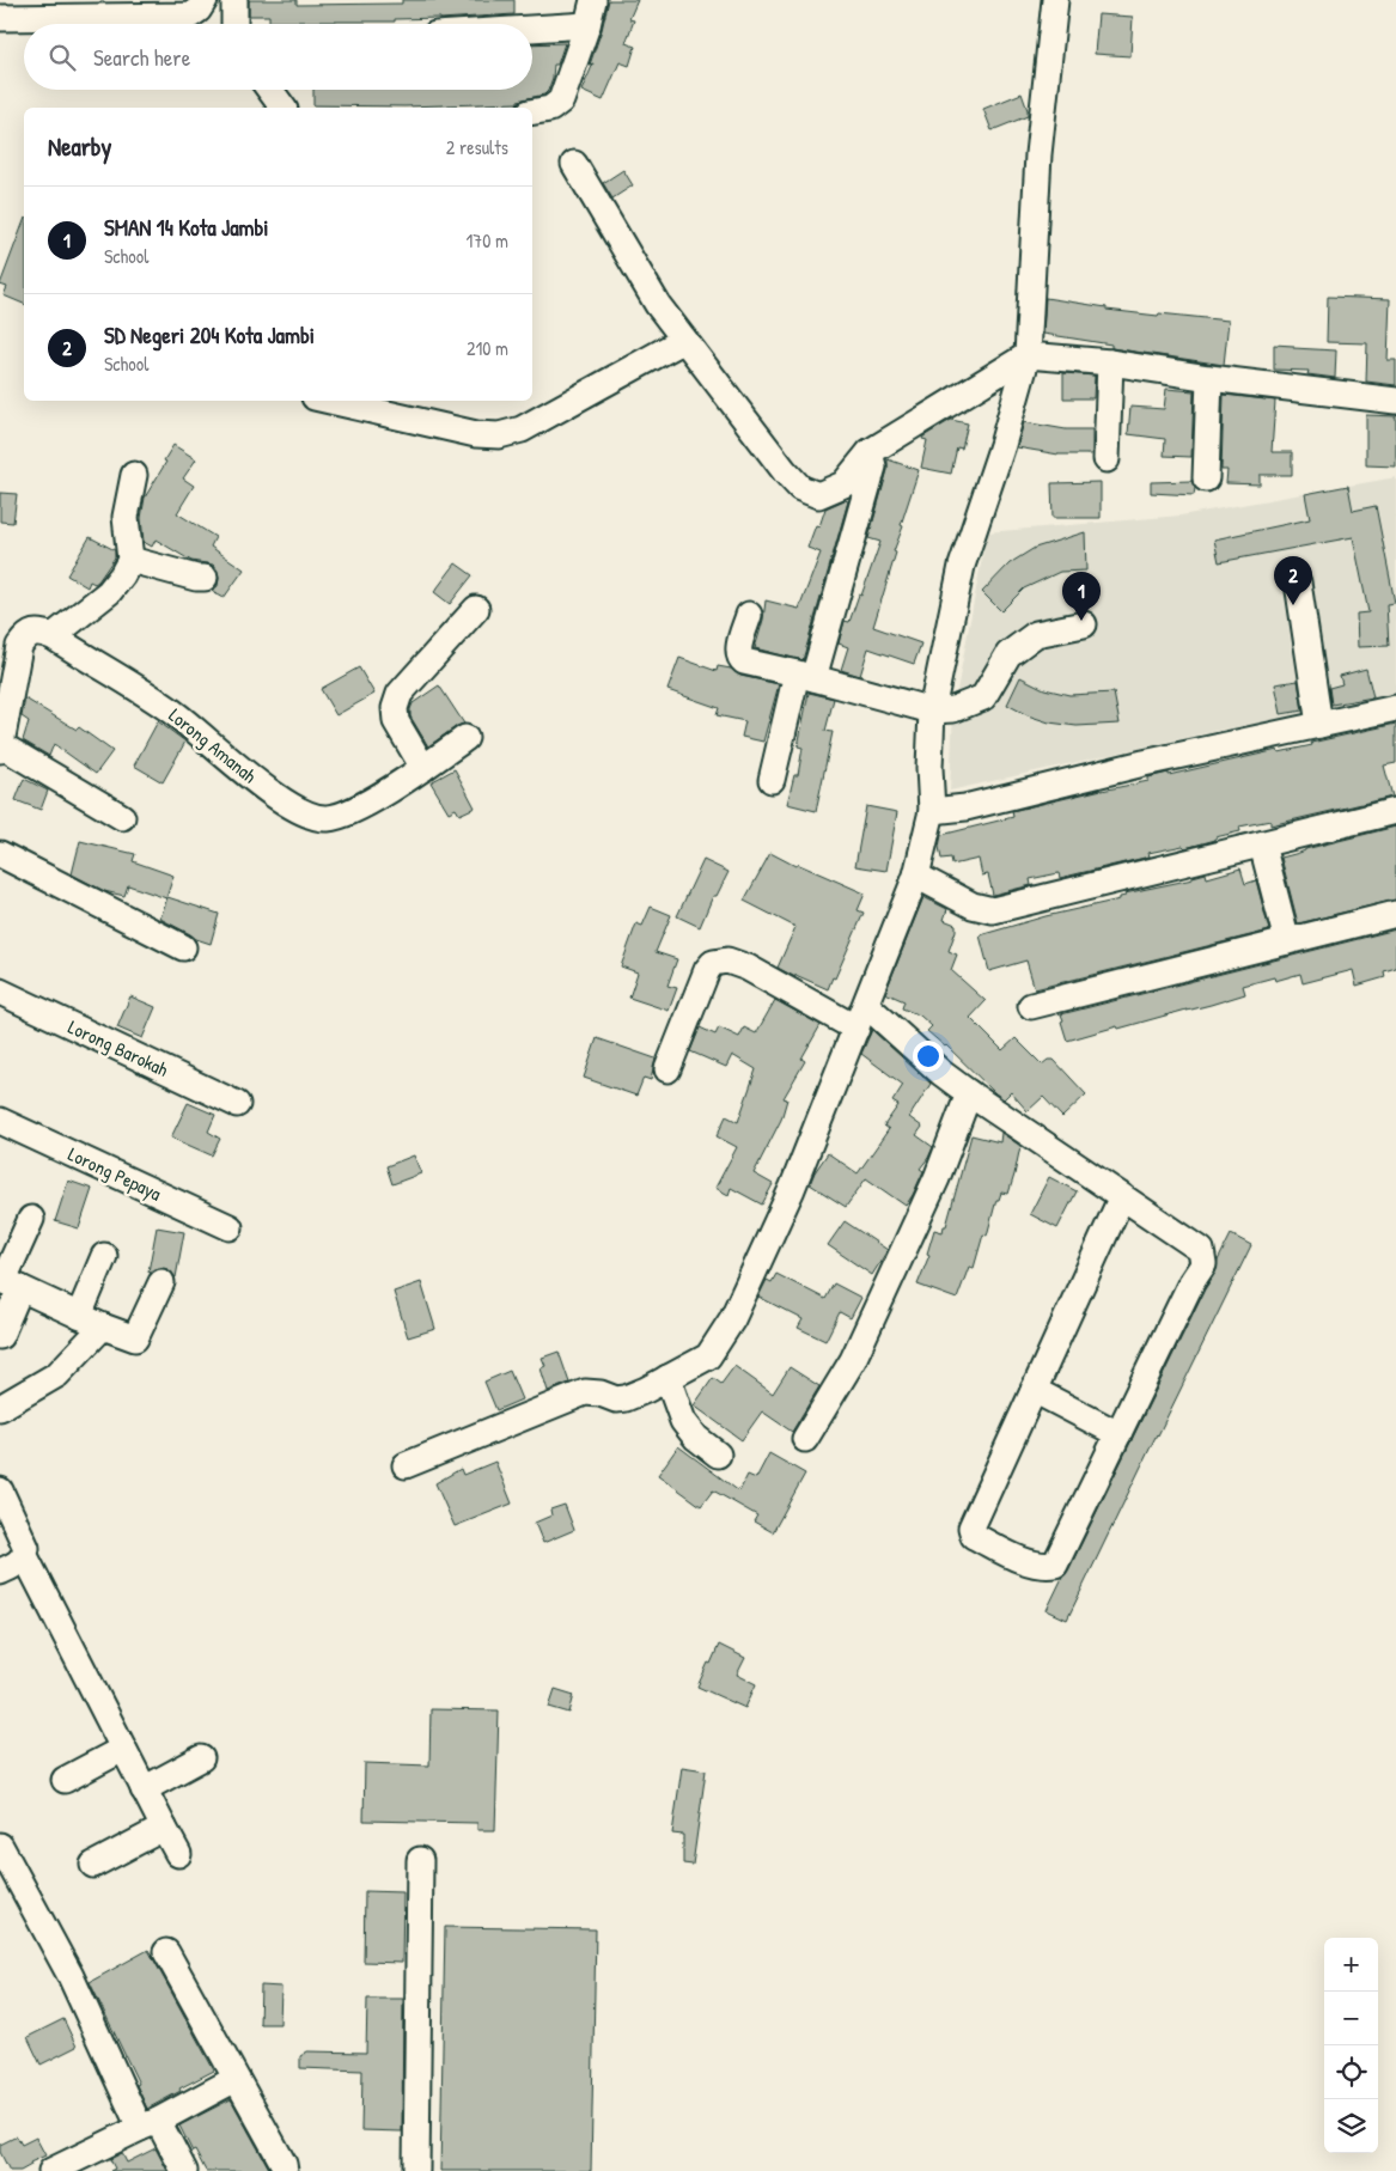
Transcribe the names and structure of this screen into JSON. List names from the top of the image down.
{
  "streets": {
    "street": ["Lorong Amanah", "Lorong Barokah", "Lorong Pepaya"]
  },
  "page": {
    "search": "Search here",
    "heading": ["Nearby", "2 results"],
    "list": [
      {
        "mark": "1",
        "name": "SMAN 14 Kota Jambi",
        "note": "School",
        "value": "170 m"
      },
      {
        "mark": "2",
        "name": "SD Negeri 204 Kota Jambi",
        "note": "School",
        "value": "210 m"
      }
    ],
    "pins": ["2", "1"],
    "map_buttons": ["+", "−"]
  }
}
